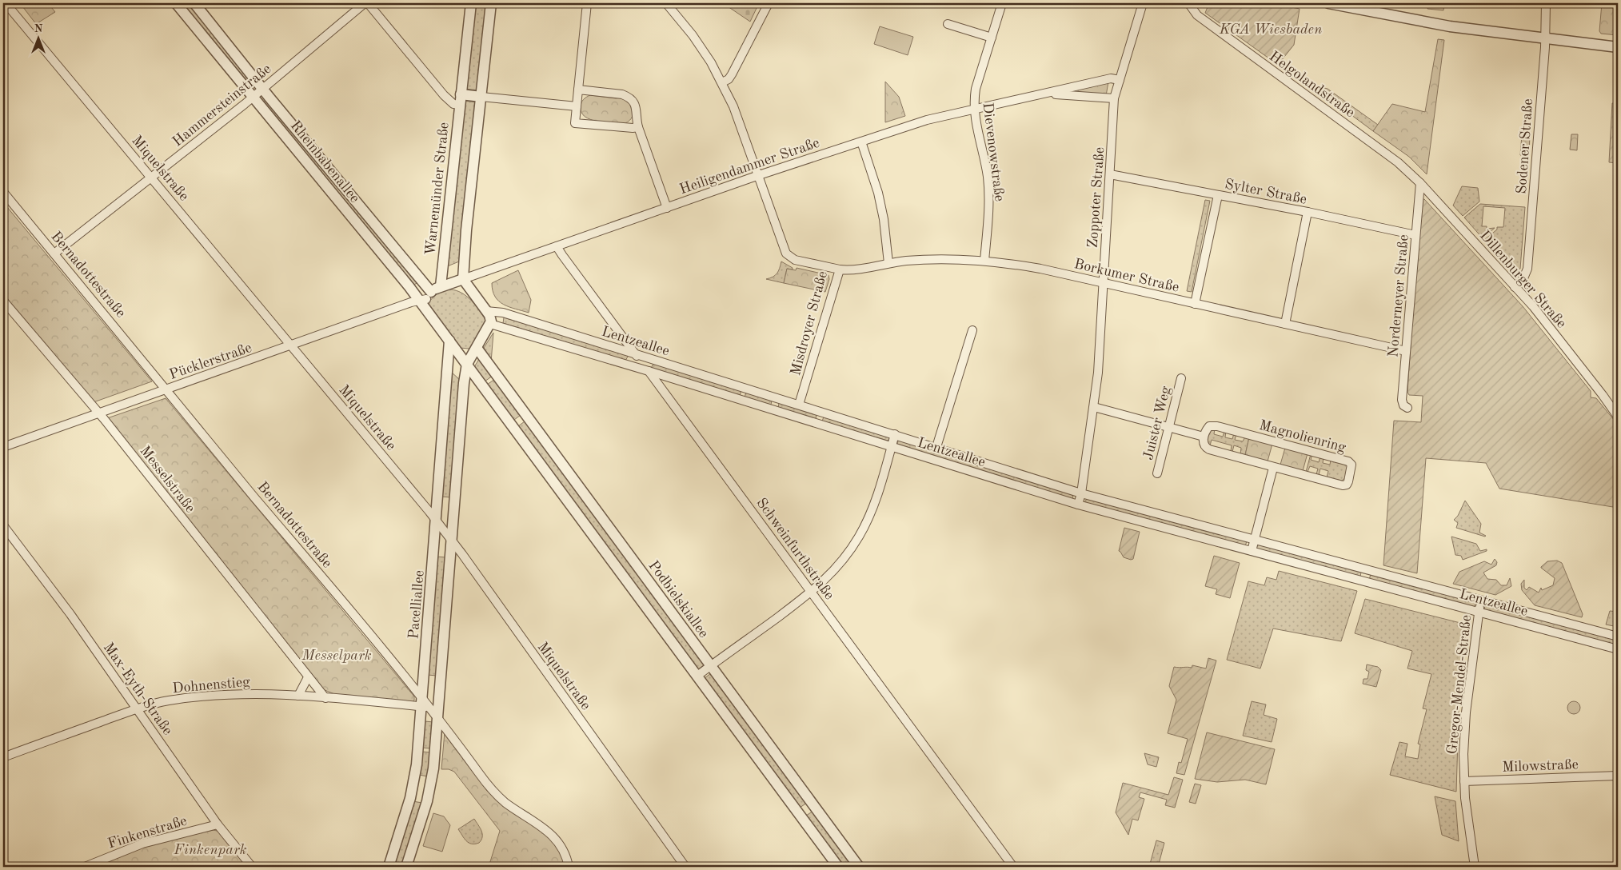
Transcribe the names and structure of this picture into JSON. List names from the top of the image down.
{
  "streets": {
    "street": [
      "Helgolandstraße",
      "Hammersteinstraße",
      "Sodener Straße",
      "Dievenowstraße",
      "Rheinbabenallee",
      "Heiligendammer Straße",
      "Miquelstraße",
      "Warnemünder Straße",
      "Sylter Straße",
      "Zoppoter Straße",
      "Bernadottestraße",
      "Borkumer Straße",
      "Dillenburger Straße",
      "Norderneyer Straße",
      "Misdroyer Straße",
      "Lentzeallee",
      "Pücklerstraße",
      "Juister Weg",
      "Magnolienring",
      "Messelstraße",
      "Schweinfurthstraße",
      "Podbielskiallee",
      "Pacelliallee",
      "Dohnenstieg",
      "Gregor-Mendel-Straße",
      "Max-Eyth-Straße",
      "Milowstraße",
      "Finkenstraße"
    ]
  },
  "crossings": [
    ["Helgolandstraße", "Dillenburger Straße"],
    ["Helgolandstraße", "Norderneyer Straße"],
    ["Hammersteinstraße", "Rheinbabenallee"],
    ["Hammersteinstraße", "Miquelstraße"],
    ["Hammersteinstraße", "Bernadottestraße"],
    ["Sodener Straße", "Dillenburger Straße"],
    ["Dievenowstraße", "Heiligendammer Straße"],
    ["Dievenowstraße", "Borkumer Straße"],
    ["Rheinbabenallee", "Pücklerstraße"],
    ["Rheinbabenallee", "Pacelliallee"],
    ["Heiligendammer Straße", "Zoppoter Straße"],
    ["Heiligendammer Straße", "Misdroyer Straße"],
    ["Heiligendammer Straße", "Schweinfurthstraße"],
    ["Miquelstraße", "Pücklerstraße"],
    ["Miquelstraße", "Pacelliallee"],
    ["Sylter Straße", "Zoppoter Straße"],
    ["Sylter Straße", "Norderneyer Straße"],
    ["Zoppoter Straße", "Borkumer Straße"],
    ["Zoppoter Straße", "Lentzeallee"],
    ["Bernadottestraße", "Pücklerstraße"],
    ["Bernadottestraße", "Pacelliallee"],
    ["Bernadottestraße", "Dohnenstieg"],
    ["Borkumer Straße", "Norderneyer Straße"],
    ["Borkumer Straße", "Misdroyer Straße"],
    ["Dillenburger Straße", "Norderneyer Straße"],
    ["Misdroyer Straße", "Lentzeallee"],
    ["Lentzeallee", "Schweinfurthstraße"],
    ["Lentzeallee", "Gregor-Mendel-Straße"],
    ["Pücklerstraße", "Messelstraße"],
    ["Messelstraße", "Dohnenstieg"],
    ["Pacelliallee", "Dohnenstieg"],
    ["Dohnenstieg", "Max-Eyth-Straße"],
    ["Gregor-Mendel-Straße", "Milowstraße"],
    ["Max-Eyth-Straße", "Finkenstraße"]
  ],
  "parks": ["KGA Wiesbaden", "Messelpark", "Finkenpark"],
  "north": "top"
}
